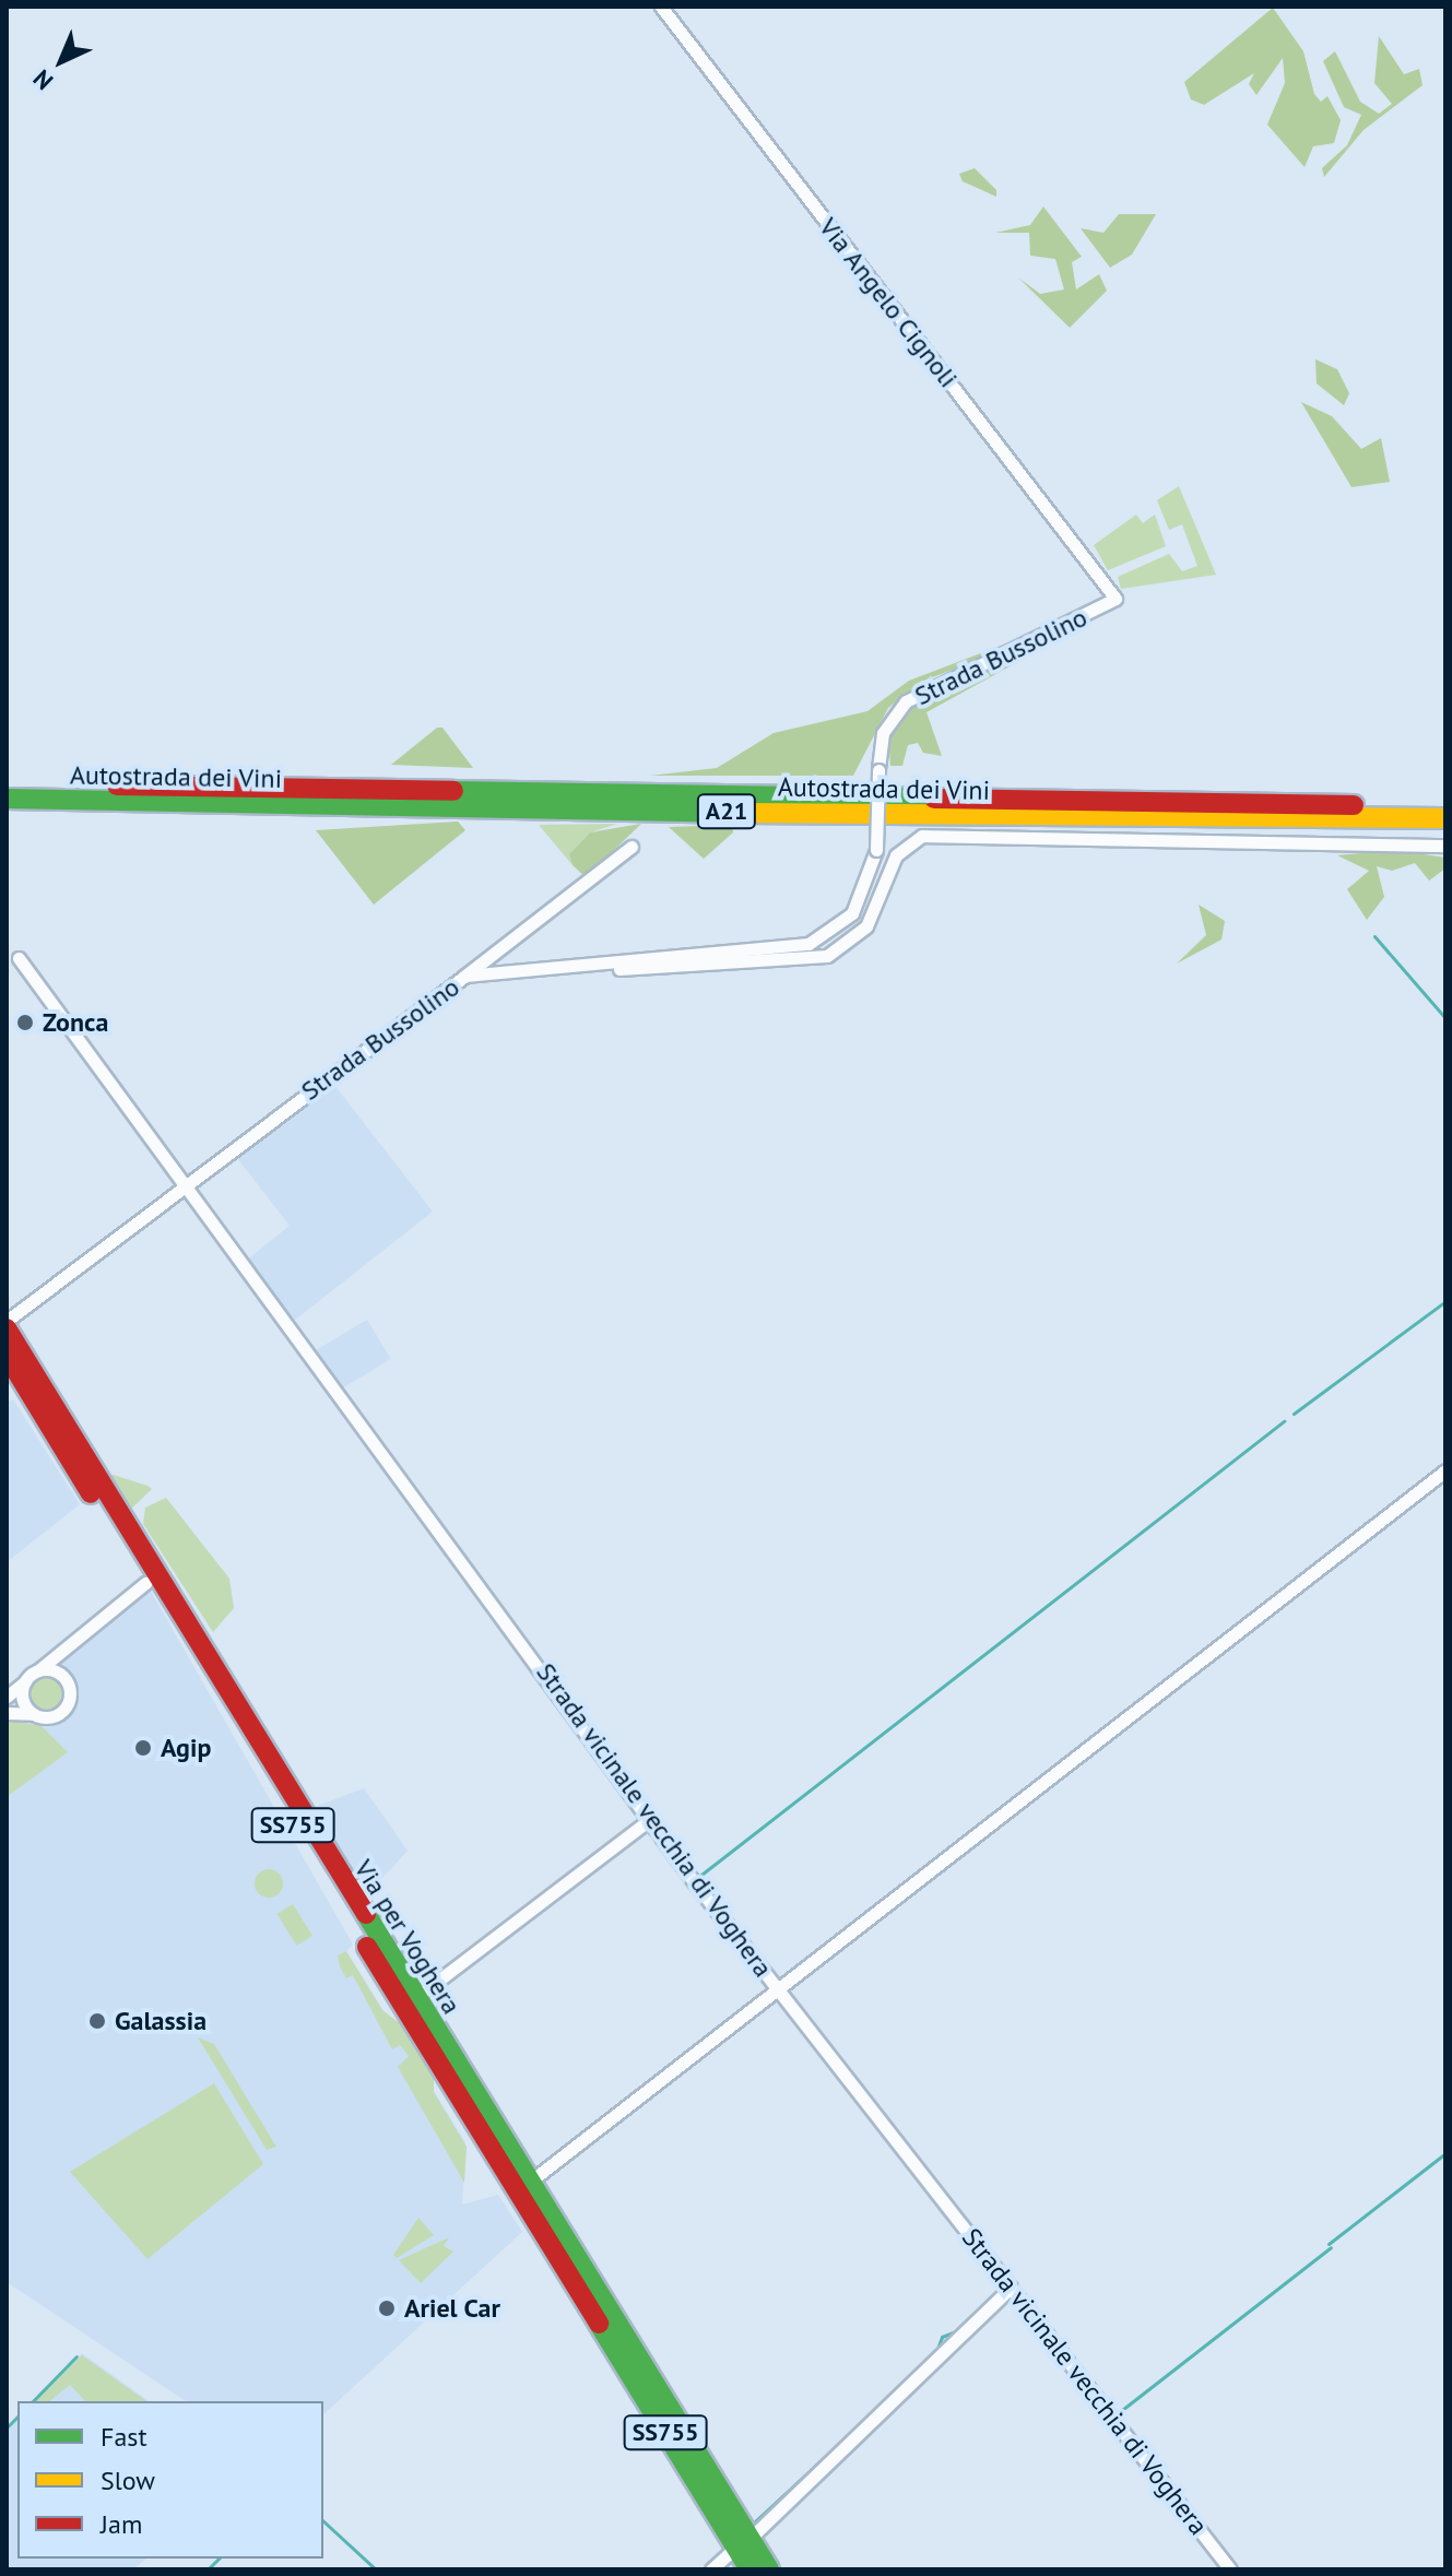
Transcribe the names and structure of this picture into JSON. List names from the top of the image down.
{
  "streets": {
    "main road": [
      "Autostrada dei Vini",
      "A21",
      "SS755",
      "Via per Voghera"
    ],
    "street": ["Via Angelo Cignoli", "Strada Bussolino", "Strada vicinale vecchia di Voghera"]
  },
  "crossings": [
    ["Via Angelo Cignoli", "Strada Bussolino"],
    ["Strada Bussolino", "Strada vicinale vecchia di Voghera"]
  ],
  "places": [
    "Zonca",
    "Agip",
    "Galassia",
    "Ariel Car"
  ],
  "legend": ["Fast", "Slow", "Jam"],
  "north": "bottom left"
}
